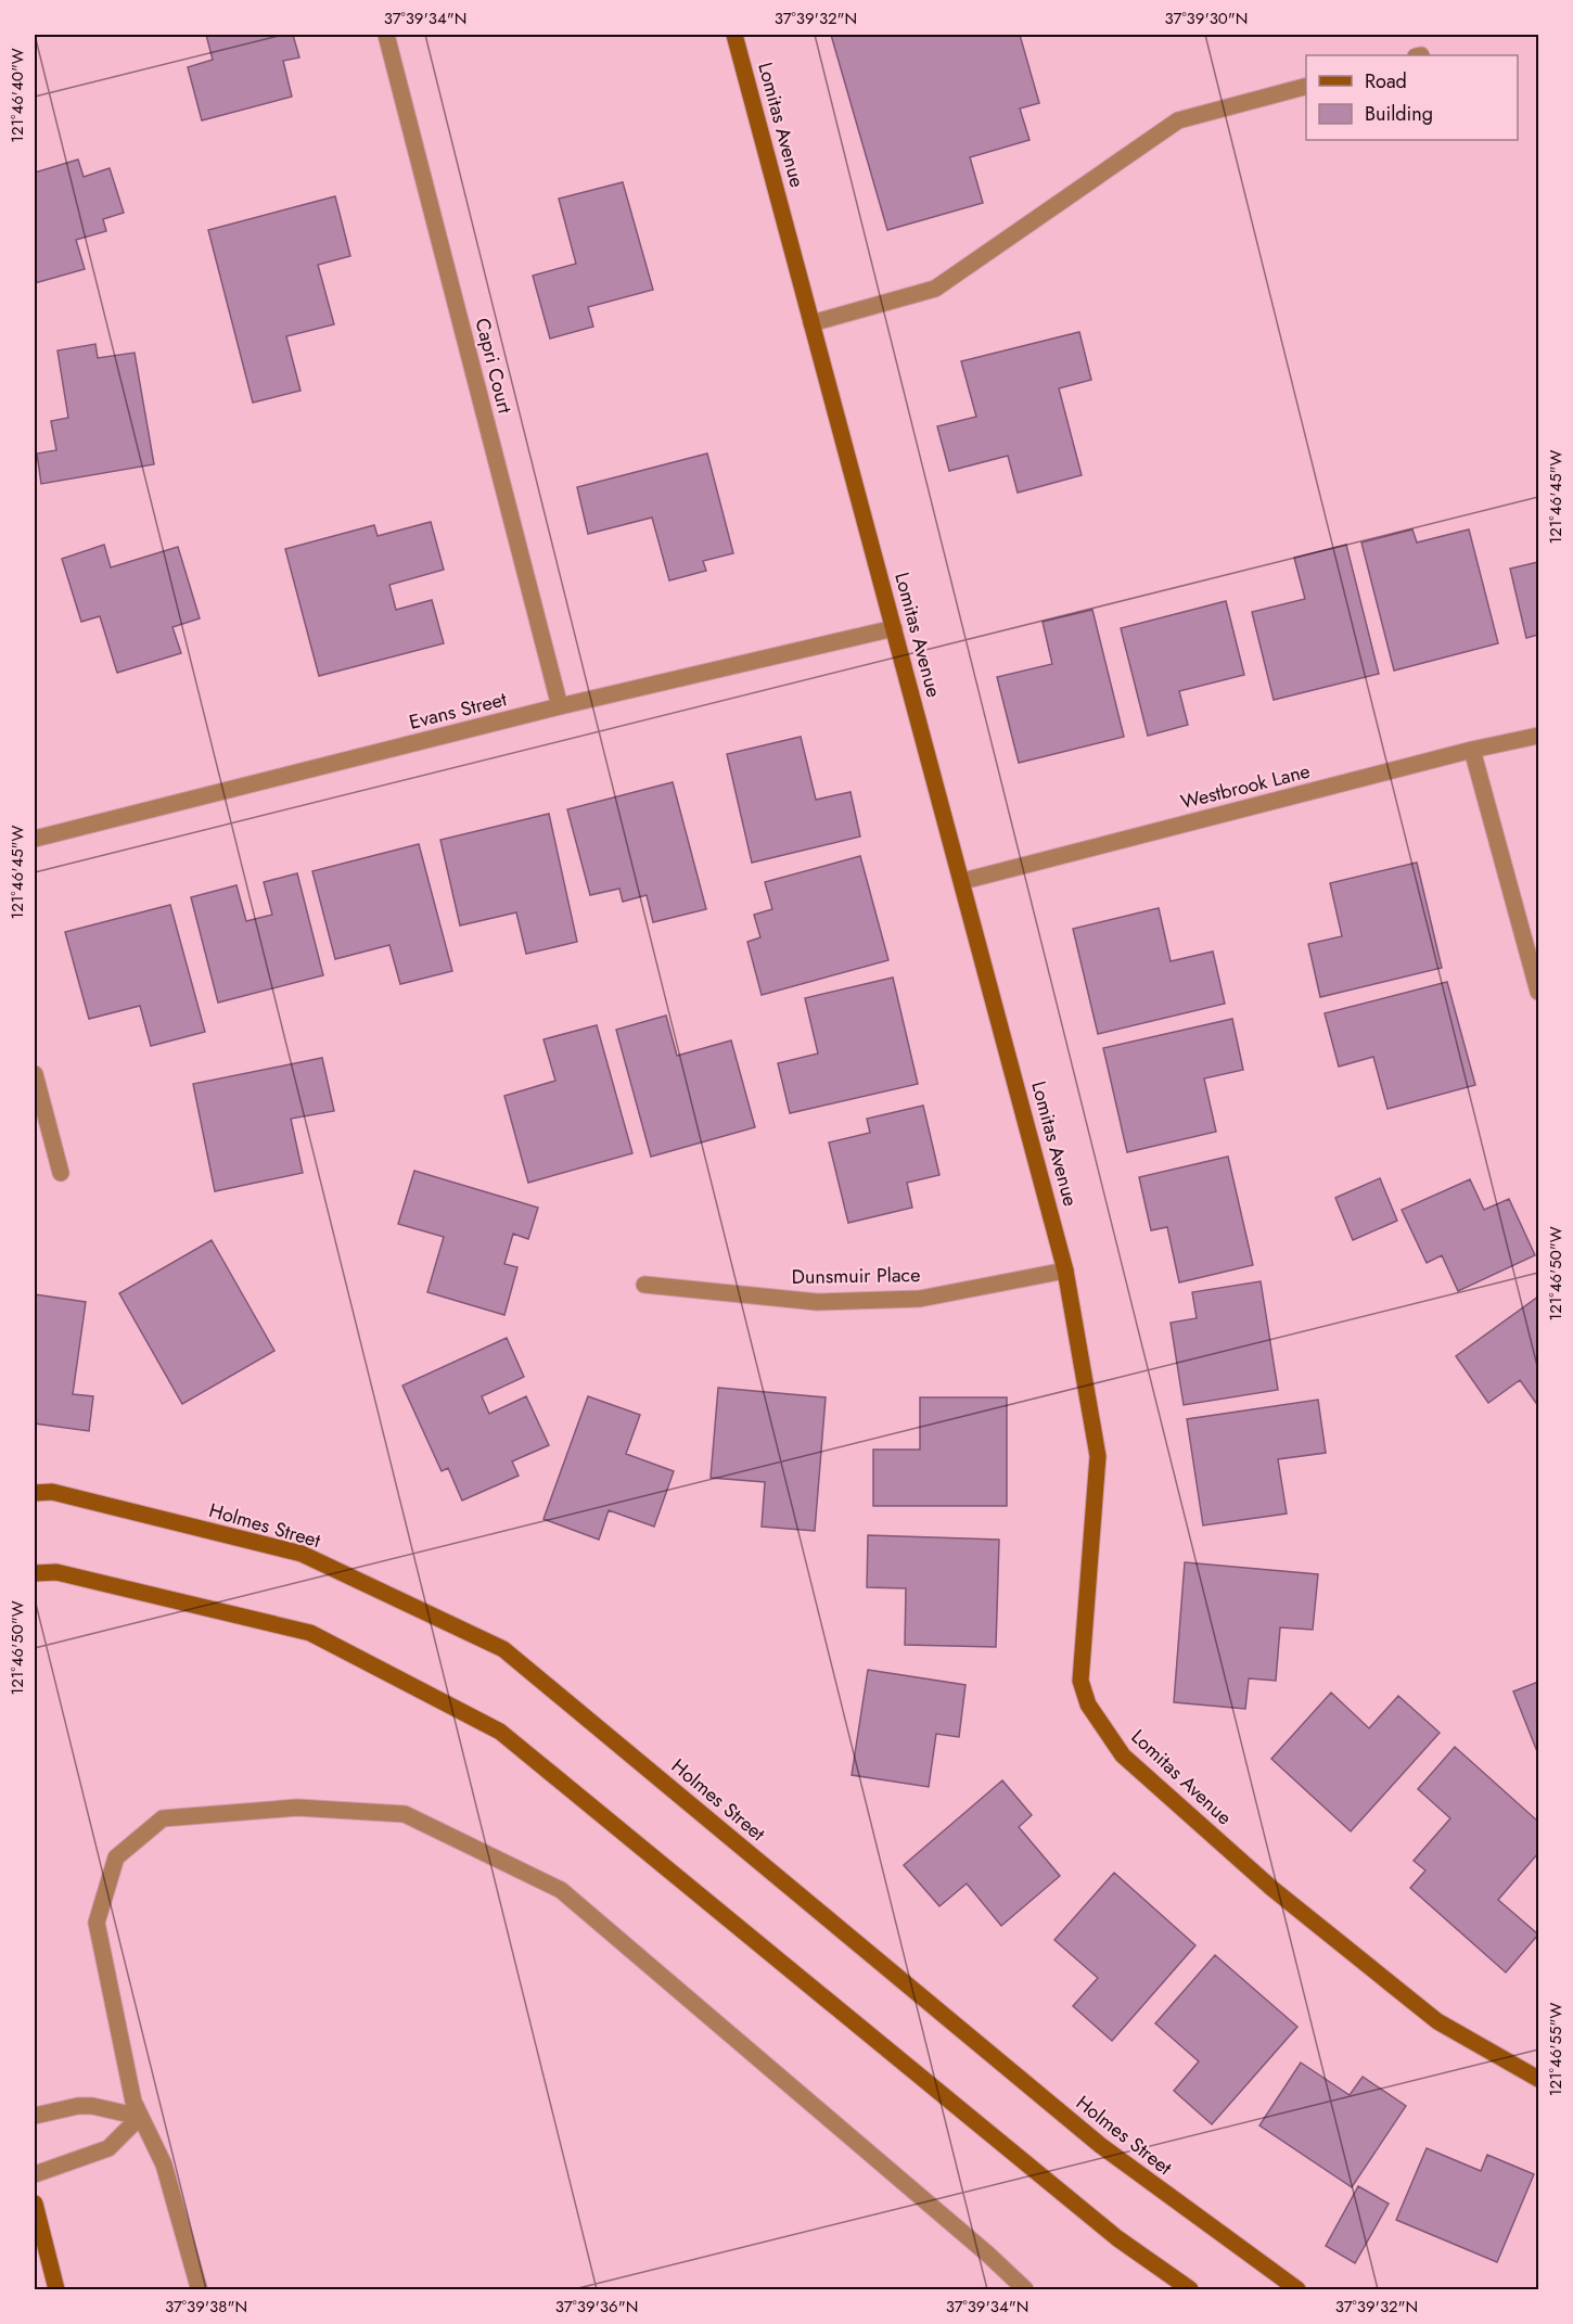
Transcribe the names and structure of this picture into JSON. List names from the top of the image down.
{
  "streets": {
    "main road": ["Lomitas Avenue", "Holmes Street"],
    "street": [
      "Capri Court",
      "Evans Street",
      "Westbrook Lane",
      "Dunsmuir Place"
    ]
  },
  "crossings": [
    ["Lomitas Avenue", "Evans Street"],
    ["Lomitas Avenue", "Westbrook Lane"],
    ["Lomitas Avenue", "Dunsmuir Place"],
    ["Capri Court", "Evans Street"]
  ],
  "legend": ["Road", "Building"],
  "coordinates": [
    "37°39'34\"N",
    "37°39'32\"N",
    "37°39'30\"N",
    "121°46'40\"W",
    "121°46'45\"W",
    "121°46'50\"W",
    "121°46'55\"W",
    "37°39'38\"N",
    "37°39'36\"N"
  ]
}
